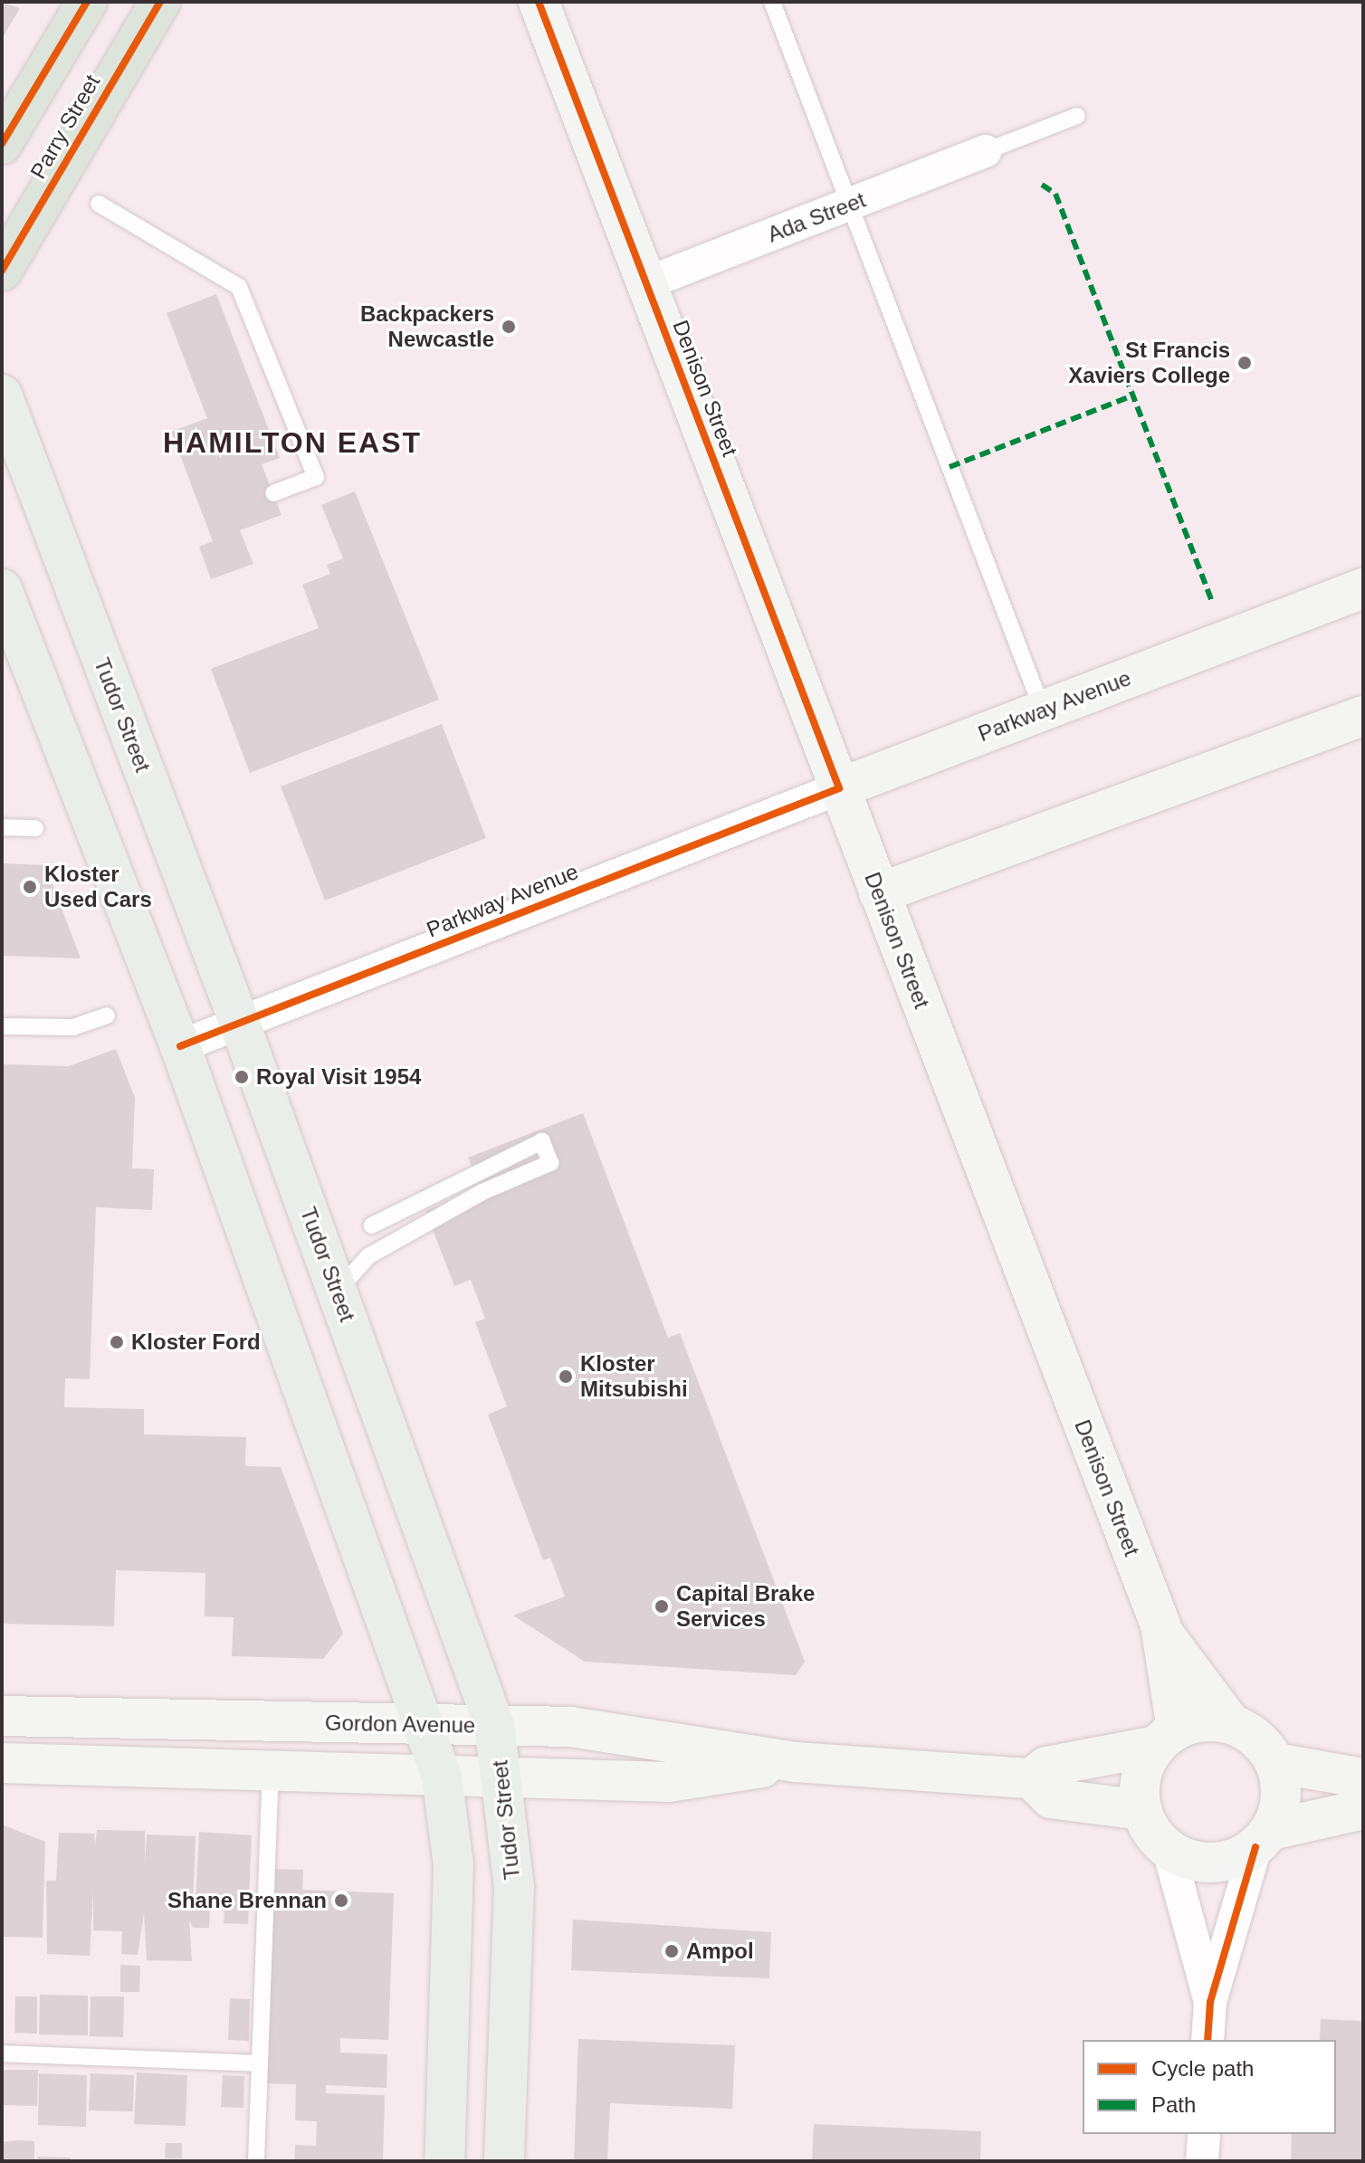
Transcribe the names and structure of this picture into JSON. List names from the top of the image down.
{
  "streets": {
    "highway": ["Parry Street"],
    "main road": [
      "Denison Street",
      "Parkway Avenue",
      "Tudor Street",
      "Gordon Avenue"
    ],
    "street": ["Ada Street"]
  },
  "crossings": [
    ["Ada Street", "Denison Street"],
    ["Denison Street", "Parkway Avenue"],
    ["Denison Street", "Gordon Avenue"],
    ["Parkway Avenue", "Tudor Street"],
    ["Tudor Street", "Gordon Avenue"]
  ],
  "districts": ["HAMILTON EAST"],
  "places": [
    "Backpackers Newcastle",
    "St Francis Xaviers College",
    "Kloster Used Cars",
    "Royal Visit 1954",
    "Kloster Ford",
    "Kloster Mitsubishi",
    "Capital Brake Services",
    "Shane Brennan",
    "Ampol"
  ],
  "legend": ["Cycle path", "Path"]
}
